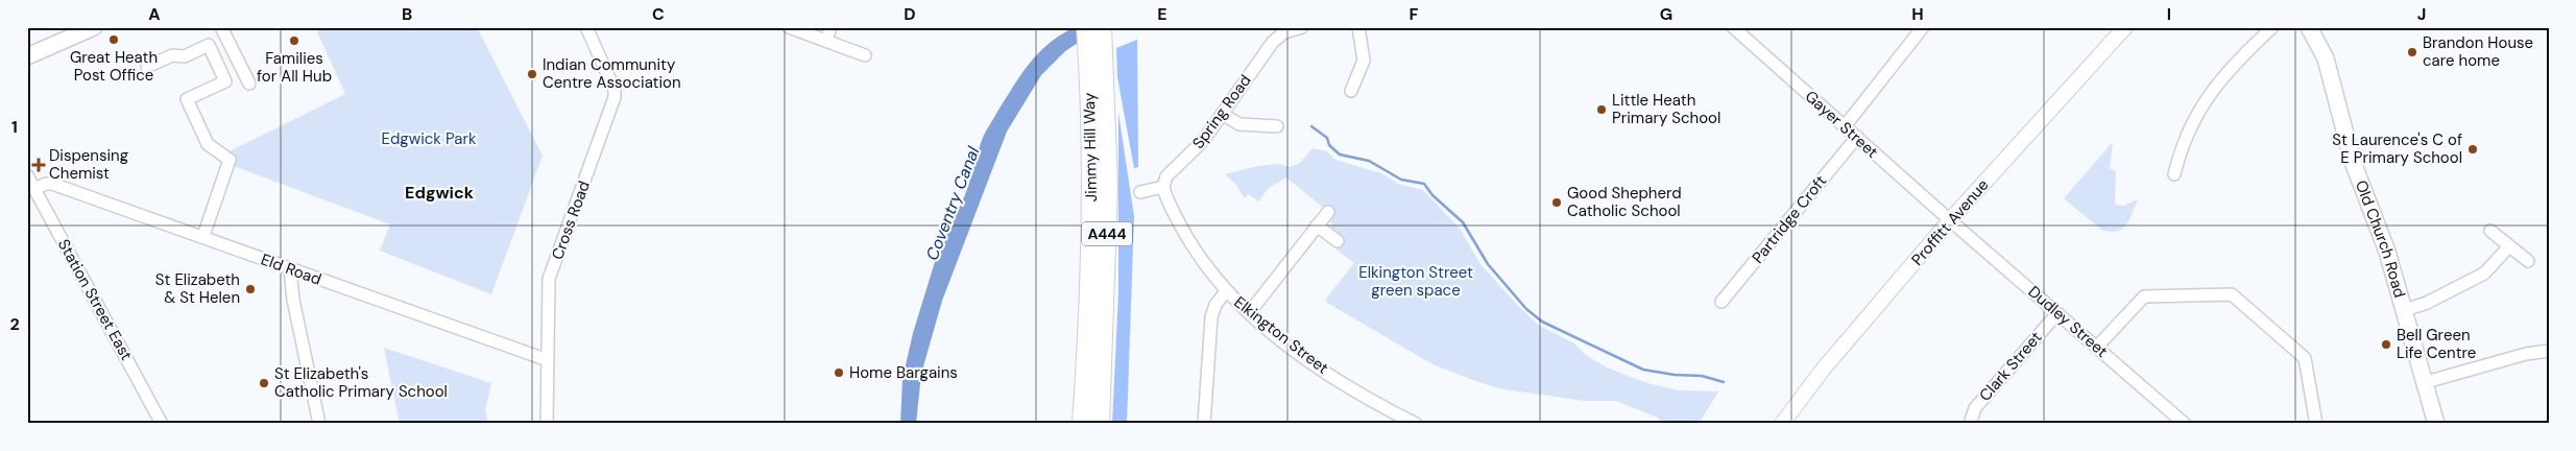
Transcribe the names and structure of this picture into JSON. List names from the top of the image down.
{
  "streets": {
    "highway": ["Jimmy Hill Way", "A444"],
    "main road": ["Old Church Road"],
    "street": [
      "Spring Road",
      "Gayer Street",
      "Partridge Croft",
      "Cross Road",
      "Proffitt Avenue",
      "Eld Road",
      "Station Street East",
      "Dudley Street",
      "Elkington Street",
      "Clark Street"
    ]
  },
  "crossings": [
    ["Spring Road", "Elkington Street"],
    ["Gayer Street", "Partridge Croft"],
    ["Gayer Street", "Proffitt Avenue"],
    ["Gayer Street", "Dudley Street"],
    ["Cross Road", "Eld Road"],
    ["Proffitt Avenue", "Dudley Street"],
    ["Eld Road", "Station Street East"],
    ["Dudley Street", "Clark Street"]
  ],
  "districts": ["Edgwick"],
  "water": ["Coventry Canal"],
  "parks": ["Edgwick Park", "Elkington Street green space"],
  "places": {
    "other": [
      "Great Heath Post Office",
      "Families for All Hub",
      "Brandon House care home",
      "Indian Community Centre Association",
      "Little Heath Primary School",
      "St Laurence's C of E Primary School",
      "Good Shepherd Catholic School",
      "St Elizabeth & St Helen",
      "Bell Green Life Centre",
      "Home Bargains",
      "St Elizabeth's Catholic Primary School"
    ],
    "health": ["Dispensing Chemist"]
  },
  "grid": {
    "columns": [
      "A",
      "B",
      "C",
      "D",
      "E",
      "F",
      "G",
      "H",
      "I",
      "J"
    ],
    "rows": ["1", "2"]
  }
}
